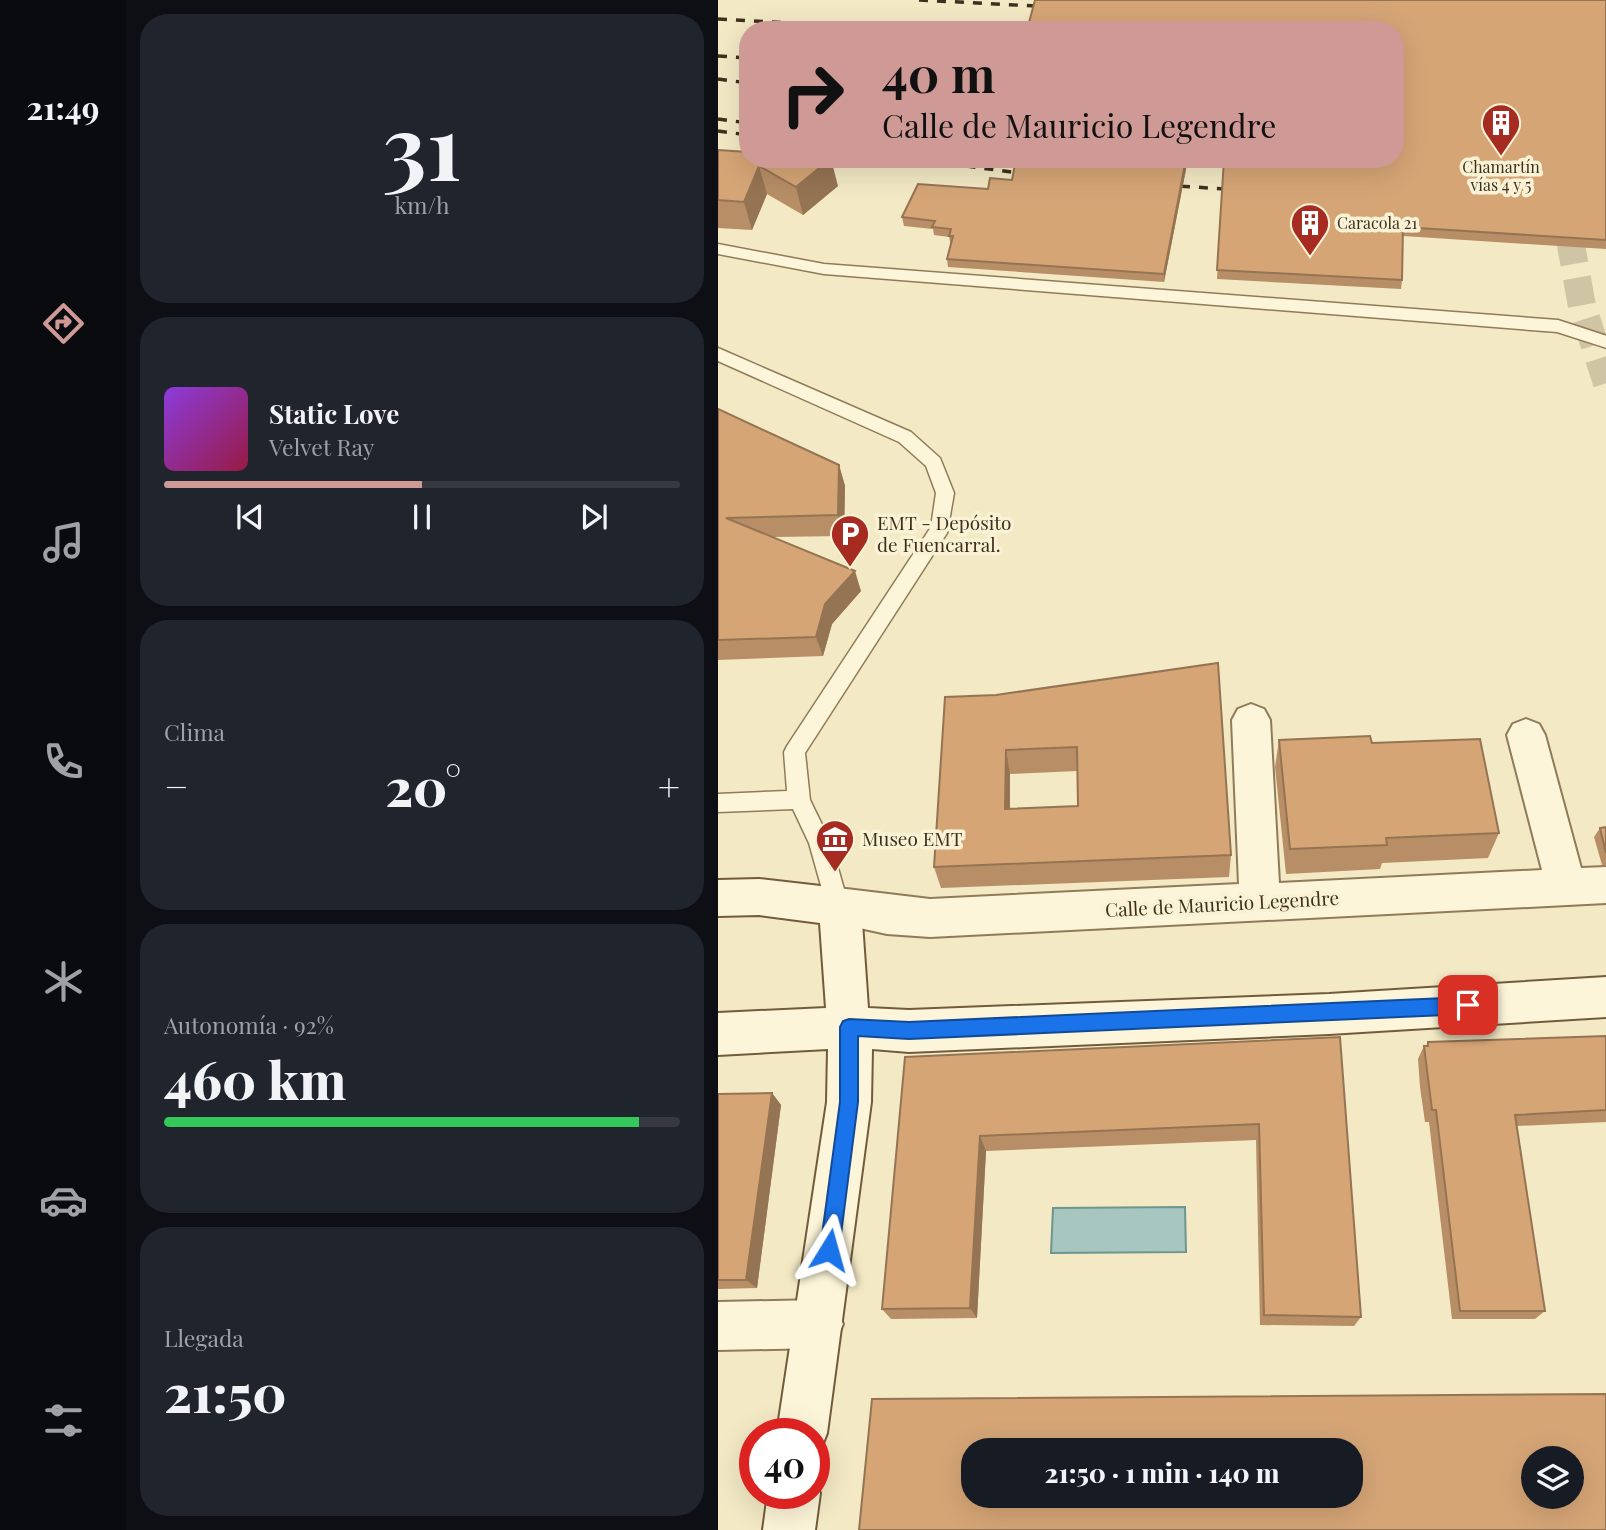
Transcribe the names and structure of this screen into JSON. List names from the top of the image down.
{
  "streets": {
    "street": ["Calle de Mauricio Legendre"]
  },
  "places": {
    "building": ["Chamartín vías 4 y 5", "Caracola 21"],
    "parking": ["EMT - Depósito de Fuencarral."],
    "museum": ["Museo EMT"]
  },
  "page": {
    "tabs": "21:49",
    "tile": [
      ["31", "km/h"],
      "Clima",
      ["Autonomía · 92%", "460 km"],
      ["Llegada", "21:50"]
    ],
    "turn": ["40 m", "Calle de Mauricio Legendre"],
    "song": ["Static Love", "Velvet Ray"],
    "heat": ["−", "20°", "+"],
    "limit": "40",
    "trip": "21:50 · 1 min · 140 m"
  }
}
